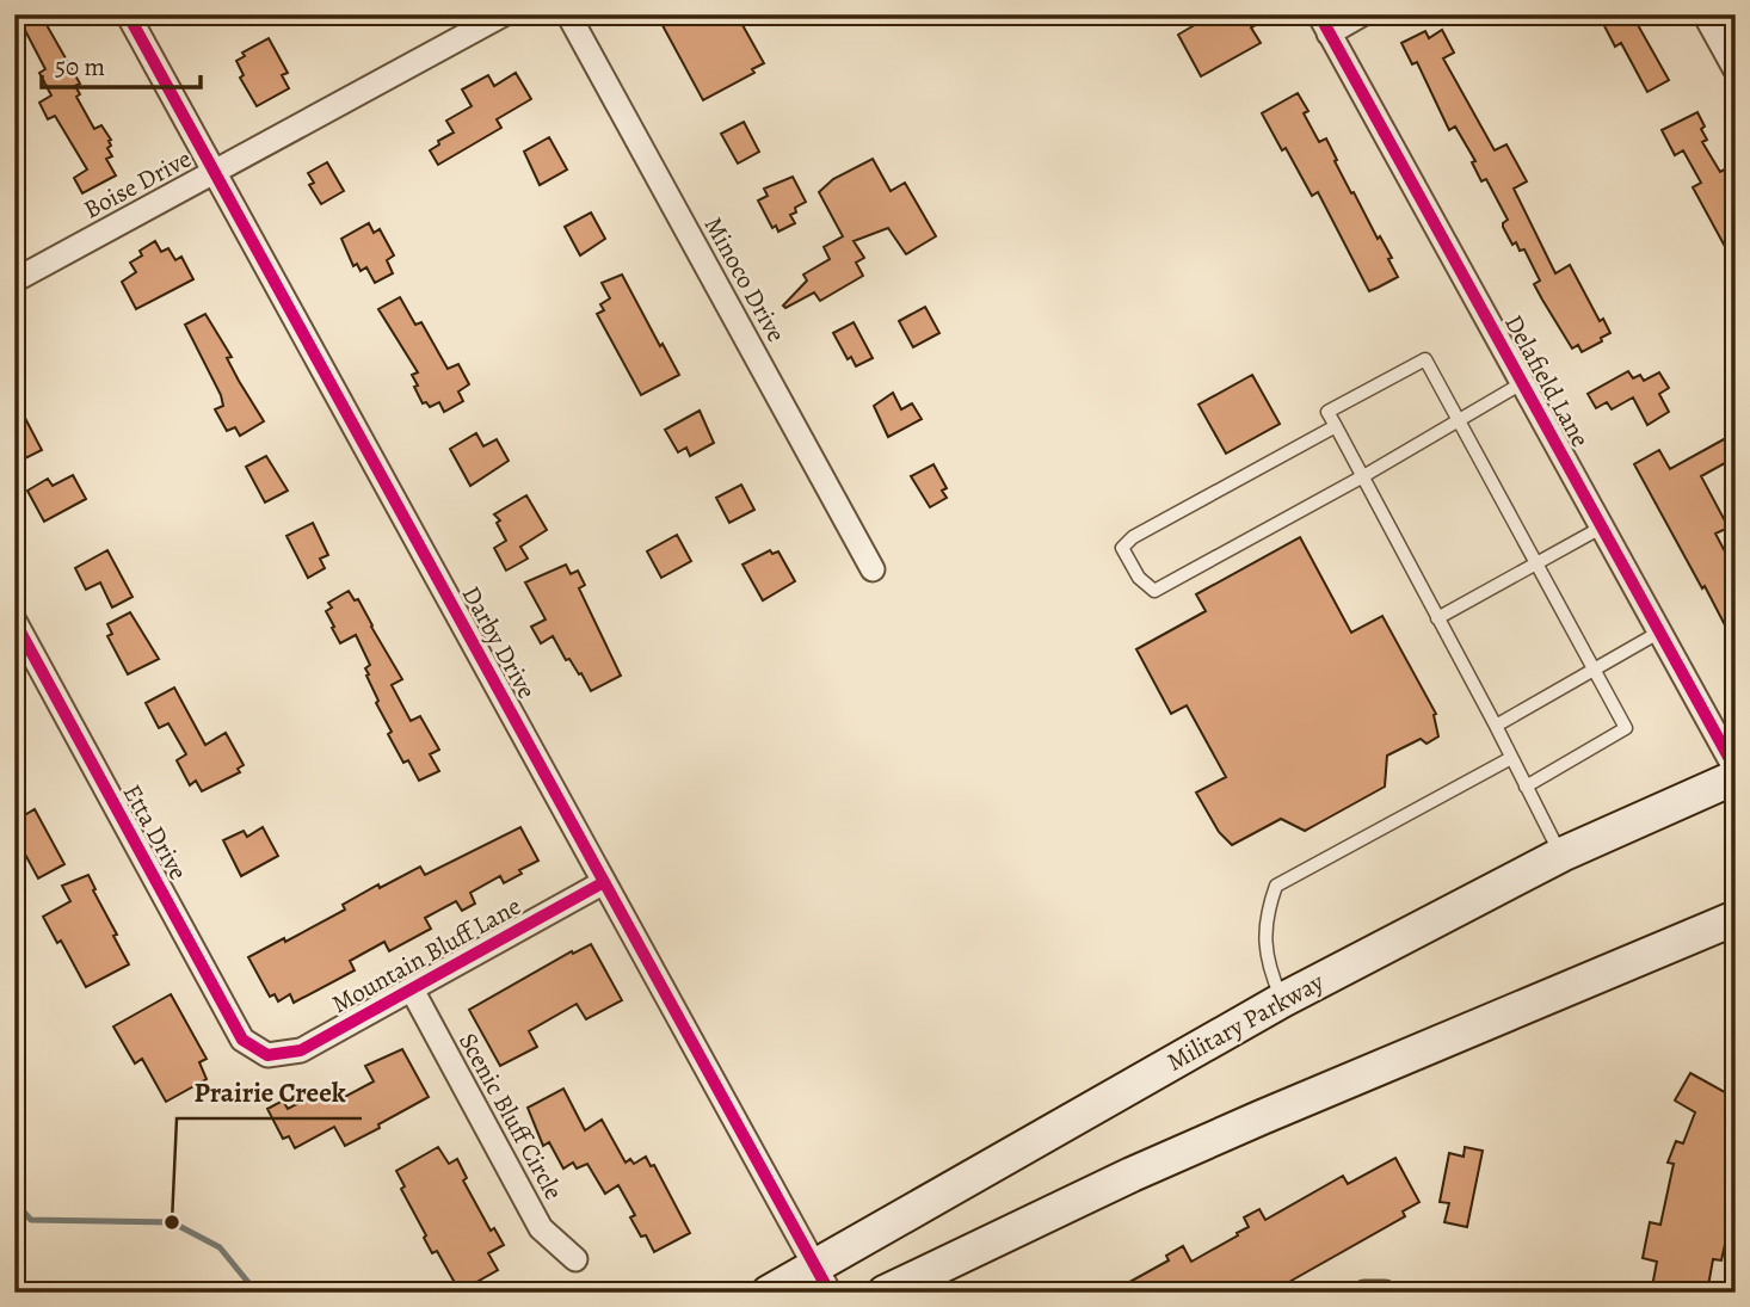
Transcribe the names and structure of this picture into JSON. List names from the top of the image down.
{
  "streets": {
    "main road": ["Military Parkway"],
    "street": [
      "Boise Drive",
      "Minoco Drive",
      "Delafield Lane",
      "Darby Drive",
      "Etta Drive",
      "Mountain Bluff Lane",
      "Scenic Bluff Circle"
    ]
  },
  "crossings": [
    ["Boise Drive", "Darby Drive"],
    ["Darby Drive", "Mountain Bluff Lane"],
    ["Darby Drive", "Military Parkway"],
    ["Etta Drive", "Mountain Bluff Lane"],
    ["Mountain Bluff Lane", "Scenic Bluff Circle"]
  ],
  "places": ["Prairie Creek"],
  "scale_bar": "50 m"
}
